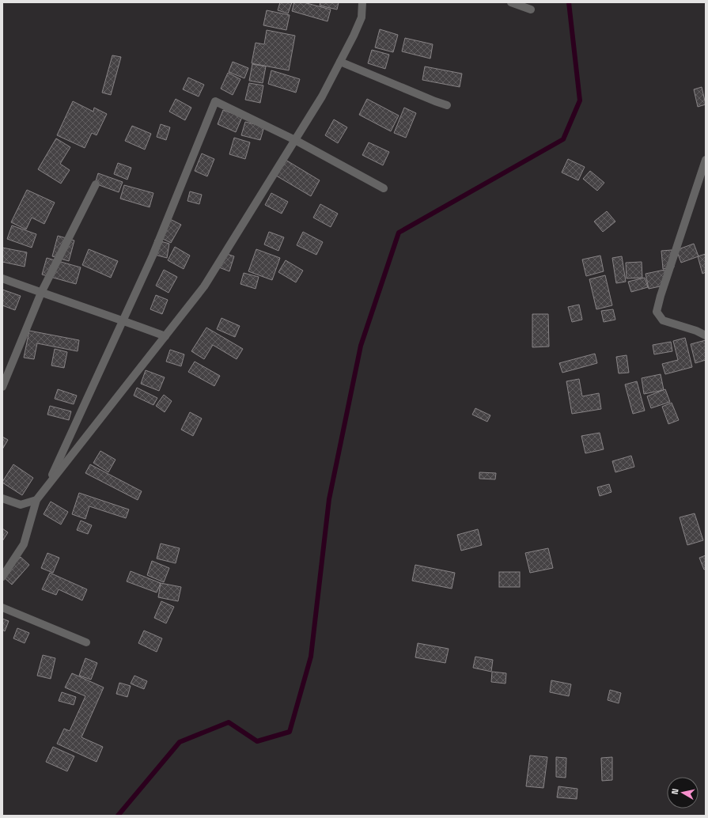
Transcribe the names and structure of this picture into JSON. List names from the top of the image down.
{
  "north": "left"
}
